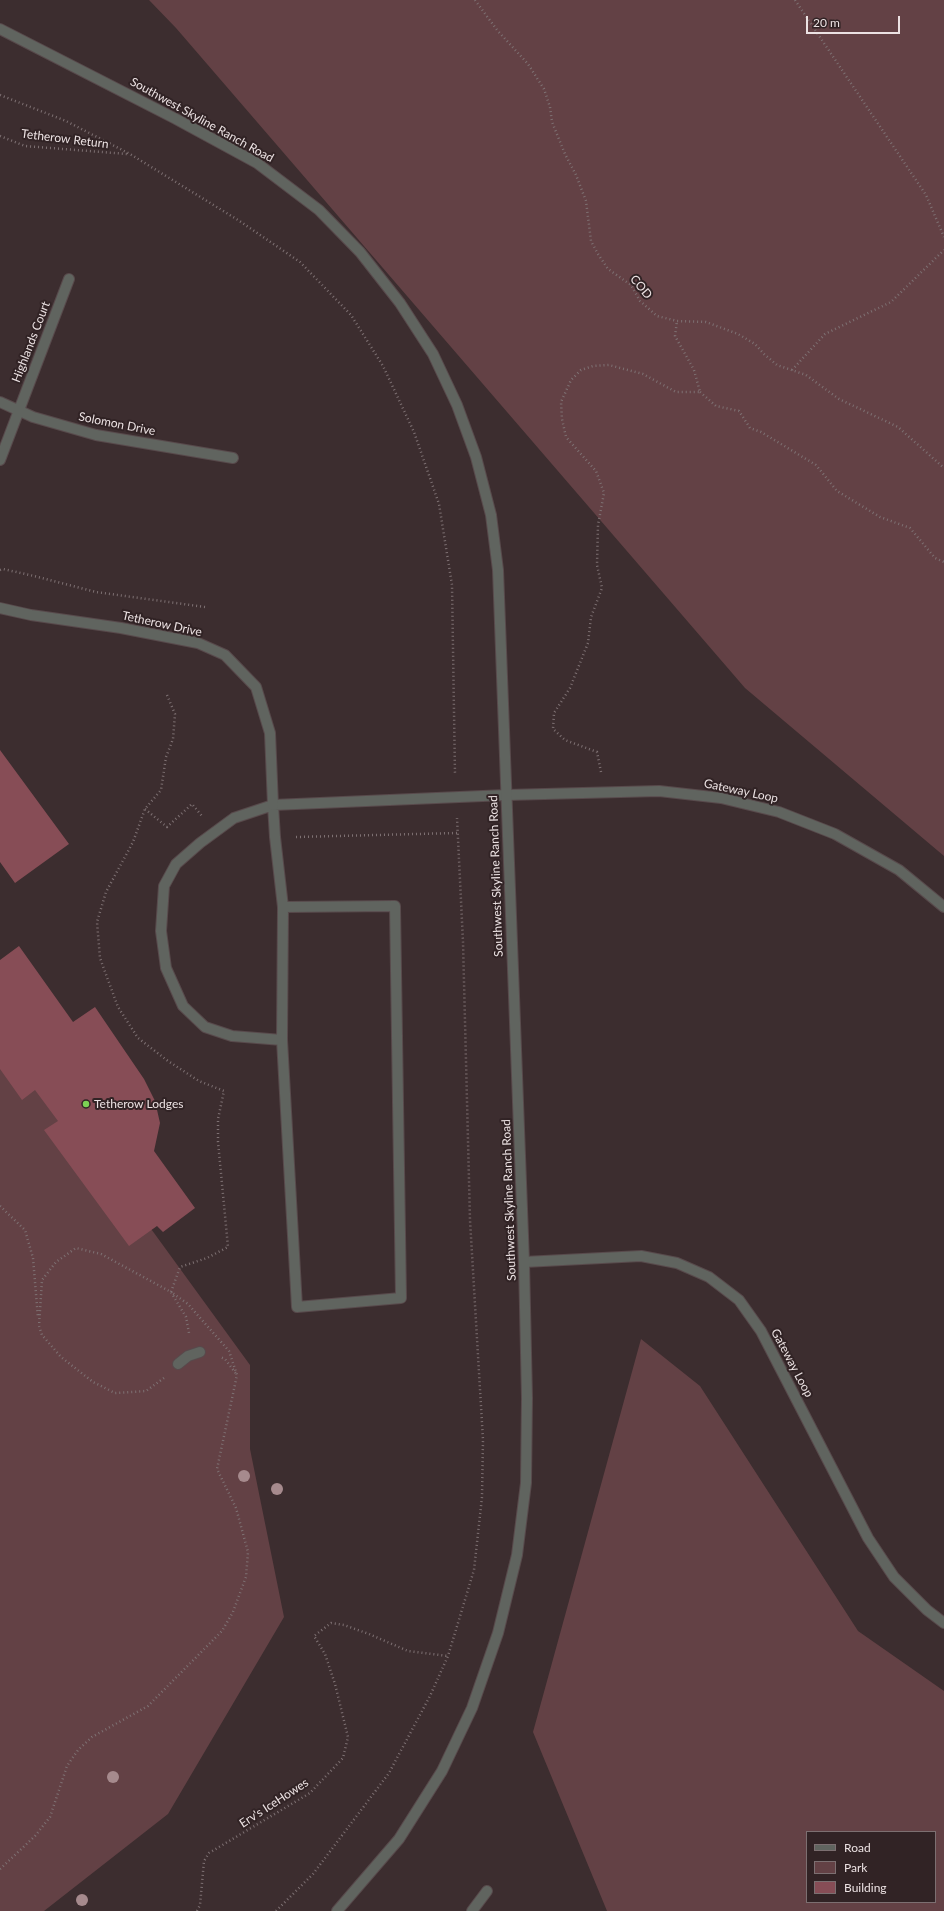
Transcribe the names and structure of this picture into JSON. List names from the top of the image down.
{
  "streets": {
    "street": [
      "Southwest Skyline Ranch Road",
      "Highlands Court",
      "Solomon Drive",
      "Tetherow Drive",
      "Gateway Loop"
    ],
    "path": ["Tetherow Return", "COD", "Erv's IceHowes"]
  },
  "crossings": [
    ["Southwest Skyline Ranch Road", "Gateway Loop"],
    ["Highlands Court", "Solomon Drive"],
    ["Tetherow Drive", "Gateway Loop"]
  ],
  "places": ["Tetherow Lodges"],
  "legend": ["Road", "Park", "Building"],
  "scale_bar": "20 m"
}
